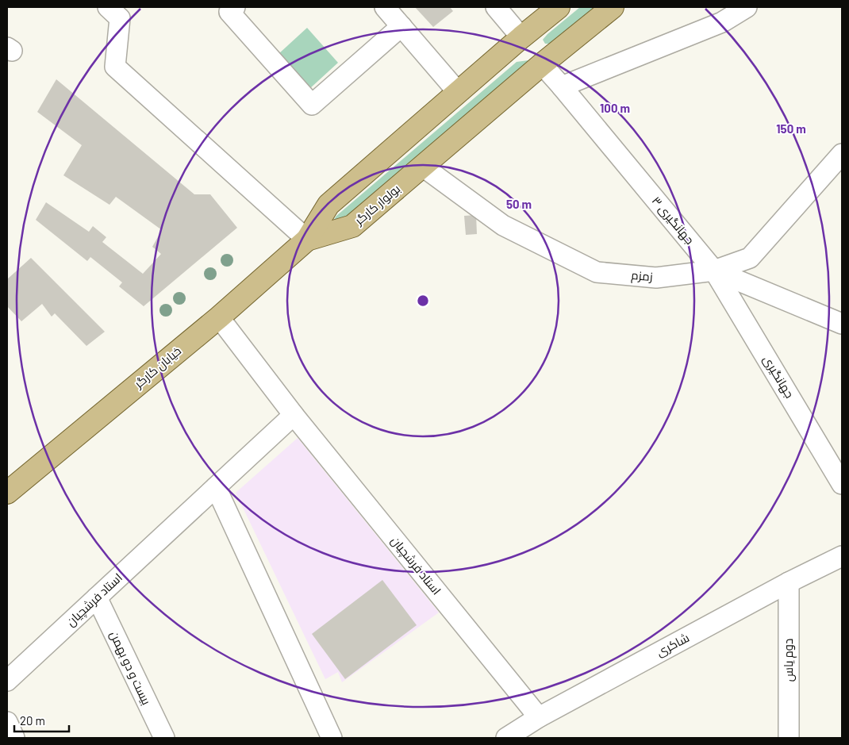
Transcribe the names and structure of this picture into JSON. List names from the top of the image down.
{
  "streets": {
    "main road": ["بولوار کارگر", "خیابان کارگر"],
    "street": [
      "جهانگیری ۳",
      "زمزم",
      "جهانگیری",
      "استاد فرشچیان",
      "شاکری",
      "دوم یاس",
      "بیست و دو بهمن"
    ]
  },
  "crossings": [
    ["بولوار کارگر", "جهانگیری ۳"],
    ["بولوار کارگر", "زمزم"],
    ["بولوار کارگر", "خیابان کارگر"],
    ["جهانگیری ۳", "زمزم"],
    ["جهانگیری ۳", "جهانگیری"],
    ["زمزم", "جهانگیری"],
    ["خیابان کارگر", "استاد فرشچیان"],
    ["استاد فرشچیان", "شاکری"],
    ["استاد فرشچیان", "بیست و دو بهمن"],
    ["شاکری", "دوم یاس"]
  ],
  "scale_bar": "20 m",
  "rings": ["100 m", "150 m", "50 m"]
}
